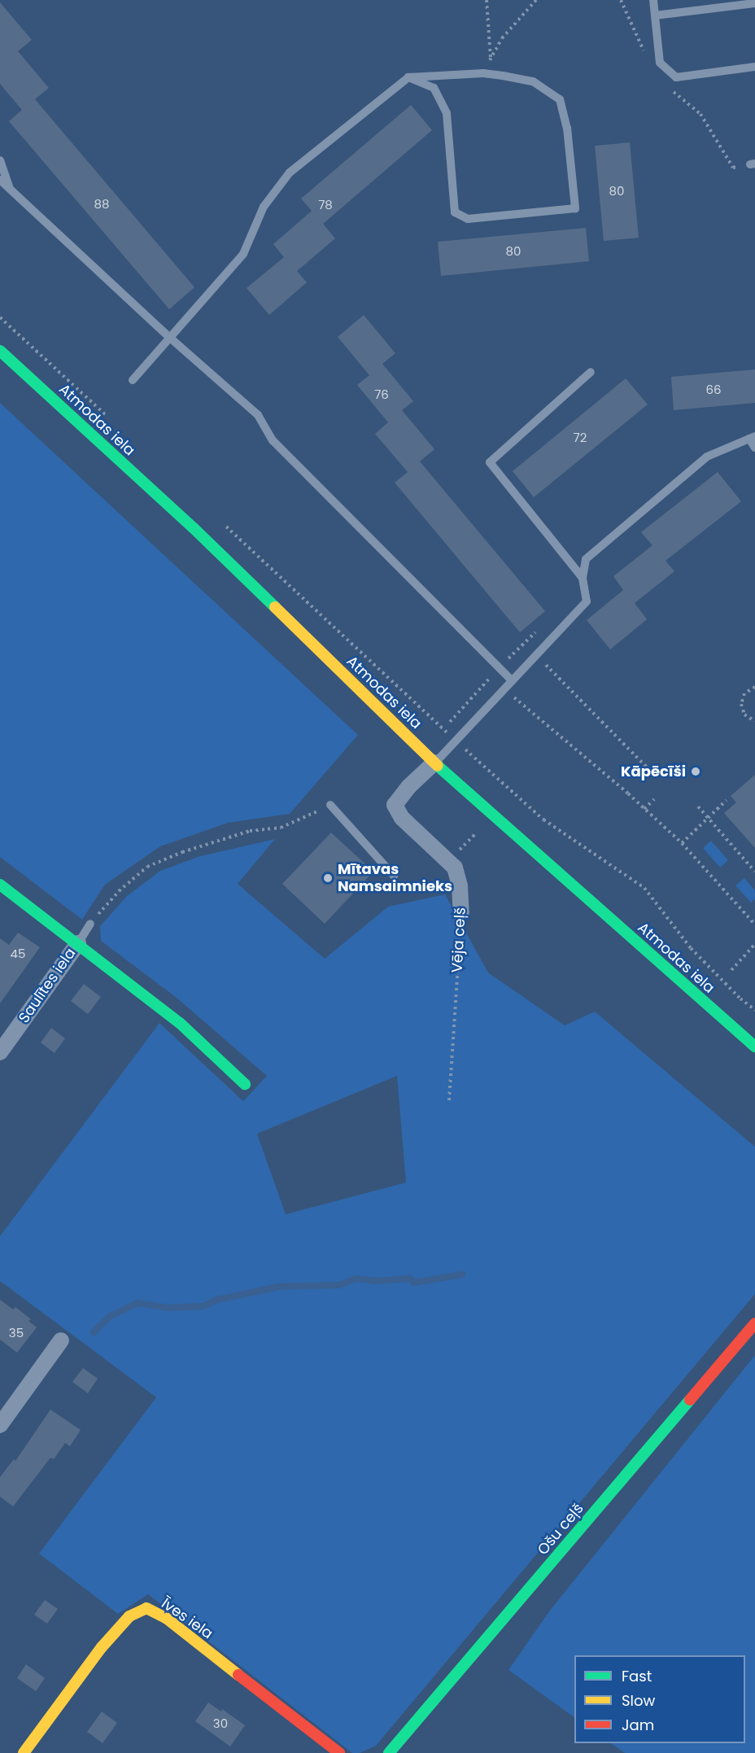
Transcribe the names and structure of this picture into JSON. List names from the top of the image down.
{
  "streets": {
    "street": [
      "Atmodas iela",
      "Vēja ceļš",
      "Saulītes iela",
      "Ošu ceļš",
      "Īves iela"
    ]
  },
  "crossings": [
    ["Atmodas iela", "Vēja ceļš"]
  ],
  "places": ["Kāpēcīši", "Mītavas Namsaimnieks"],
  "house_numbers": [
    "80",
    "88",
    "78",
    "80",
    "66",
    "76",
    "72",
    "45",
    "35",
    "30"
  ],
  "legend": ["Fast", "Slow", "Jam"]
}
